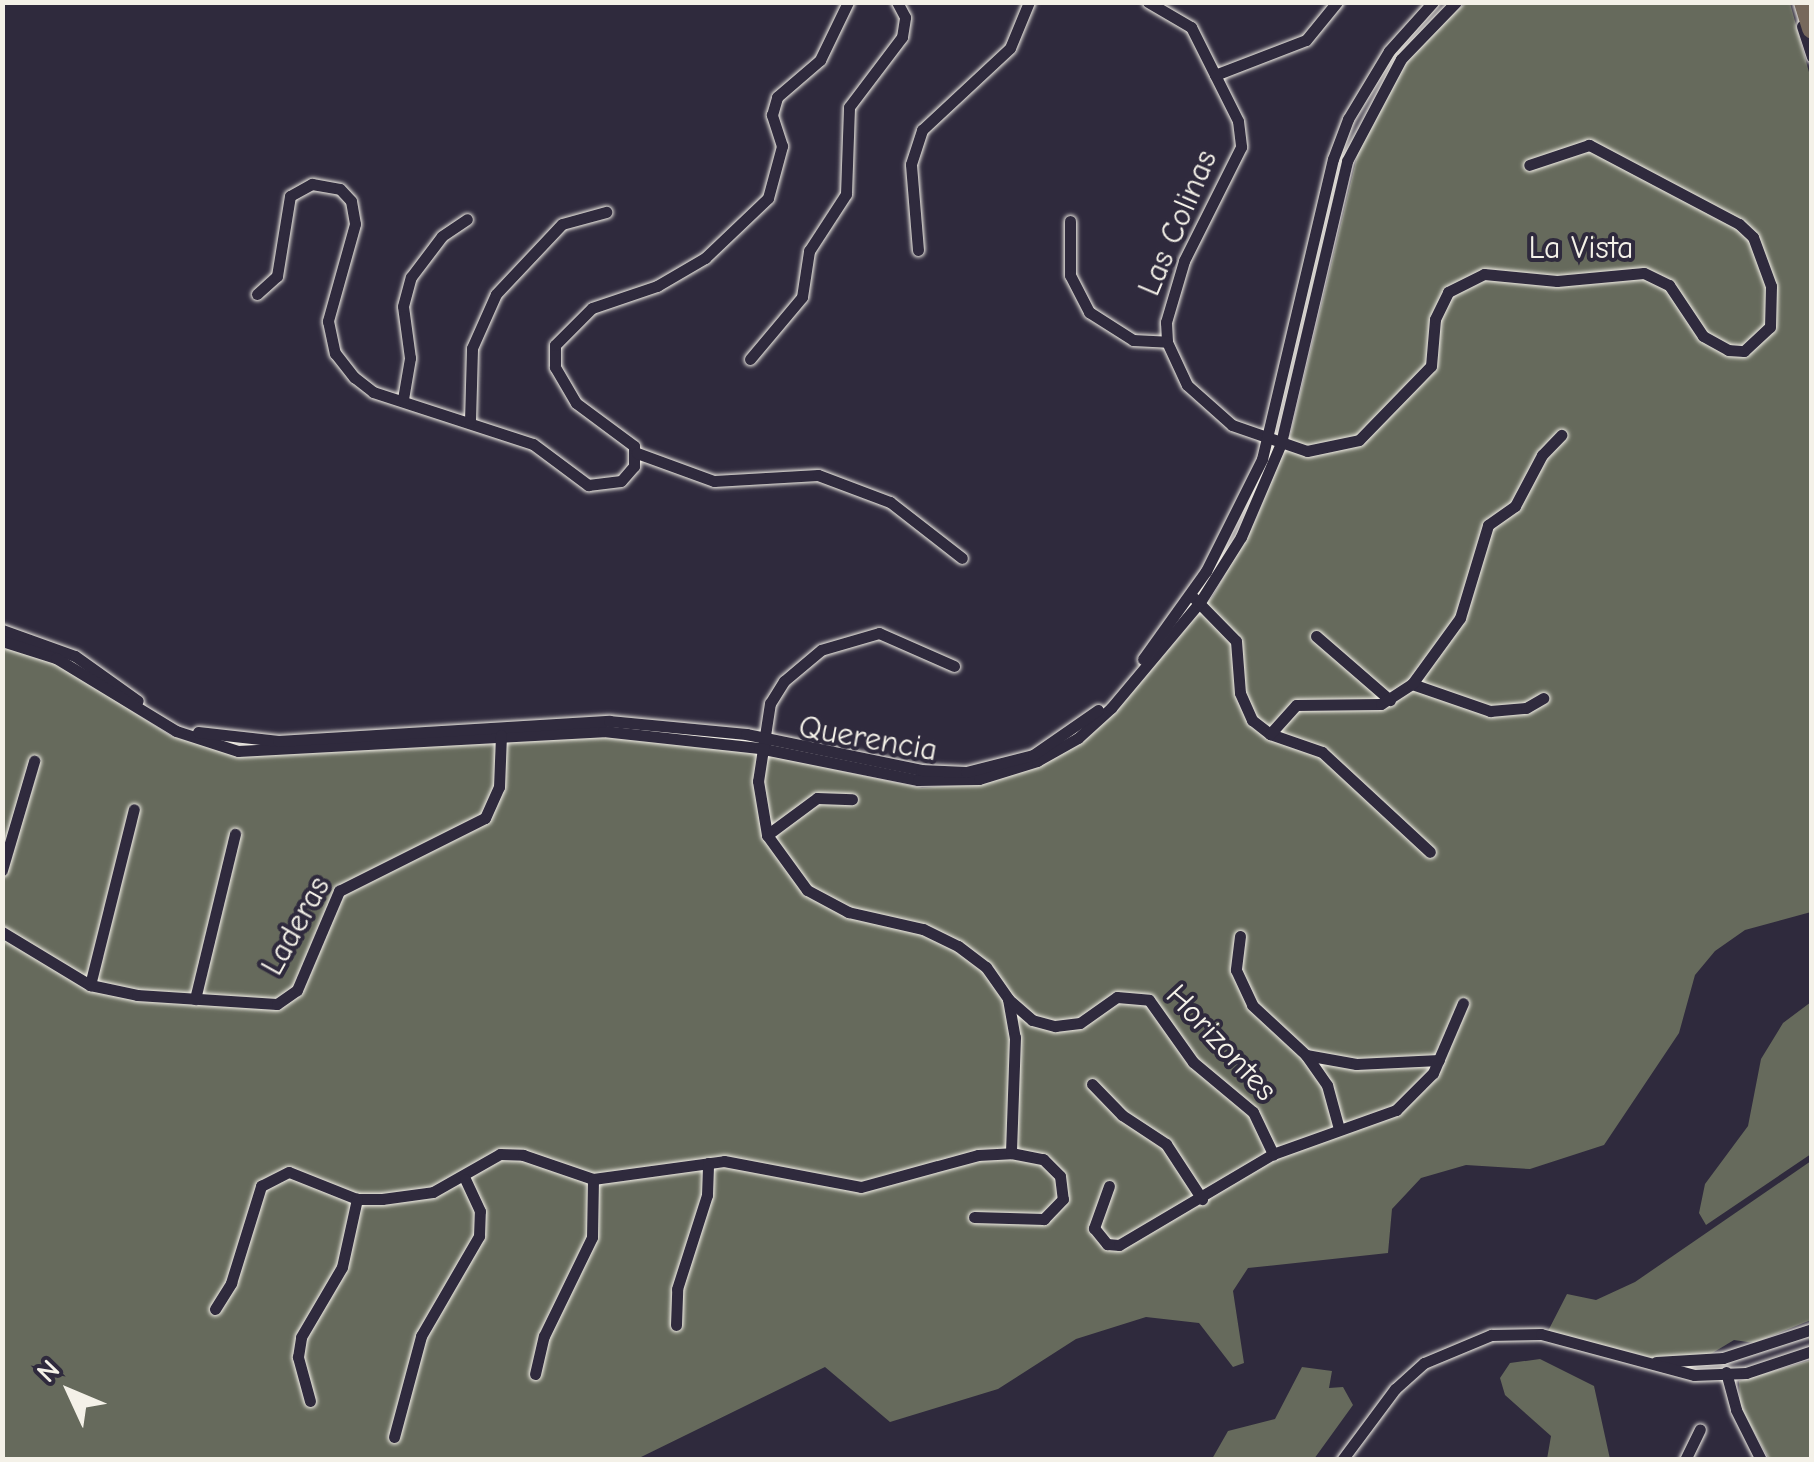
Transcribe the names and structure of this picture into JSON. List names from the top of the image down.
{
  "streets": {
    "street": [
      "Las Colinas",
      "La Vista",
      "Querencia",
      "Laderas",
      "Horizontes"
    ]
  },
  "crossings": [
    ["Las Colinas", "La Vista"],
    ["Las Colinas", "Querencia"],
    ["La Vista", "Querencia"],
    ["Querencia", "Laderas"]
  ],
  "north": "top left"
}
